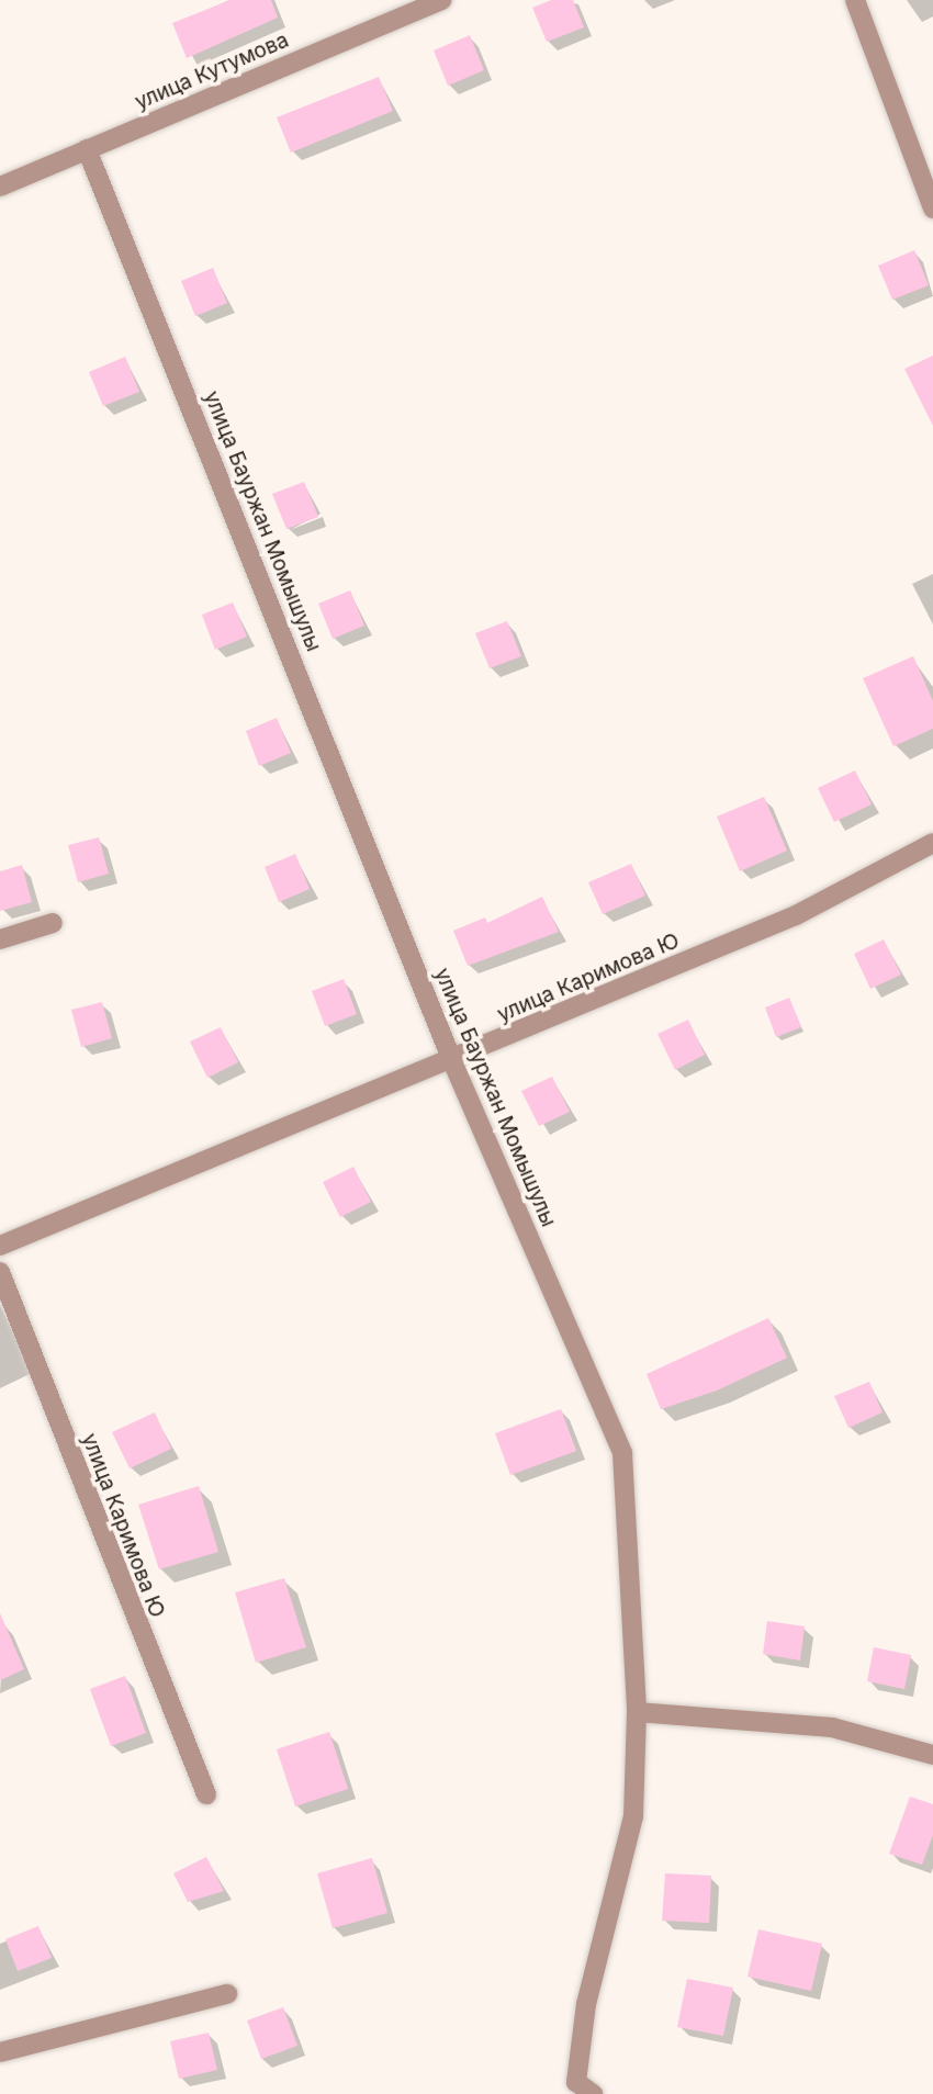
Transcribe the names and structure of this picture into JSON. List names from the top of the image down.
{
  "streets": {
    "street": ["улица Кутумова", "улица Бауржан Момышулы", "улица Каримова Ю"]
  },
  "crossings": [
    ["улица Кутумова", "улица Бауржан Момышулы"],
    ["улица Бауржан Момышулы", "улица Каримова Ю"]
  ]
}
